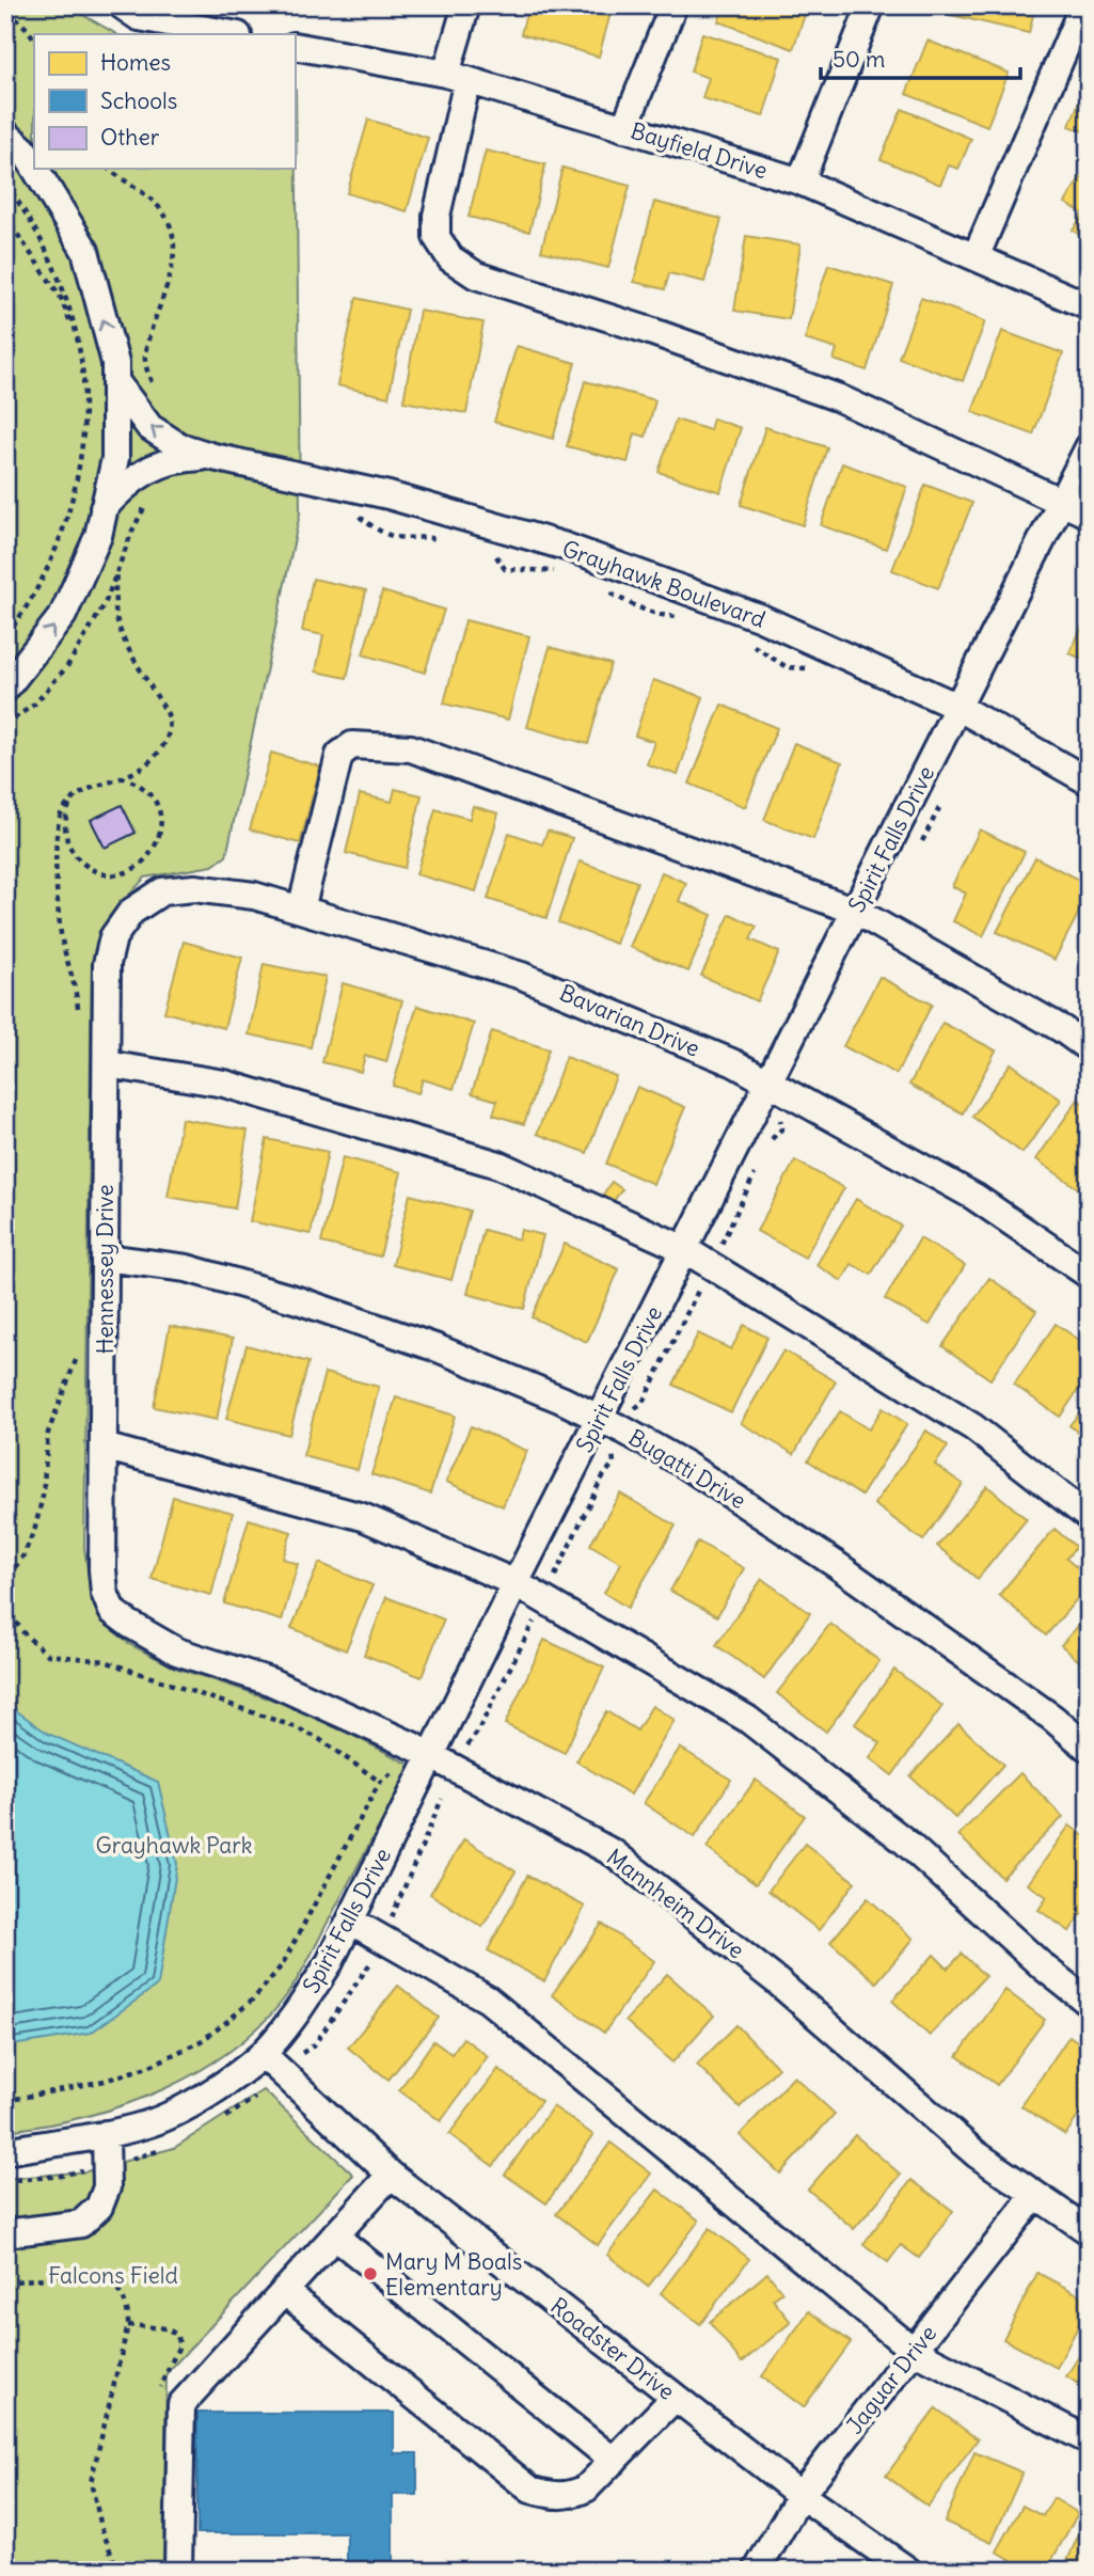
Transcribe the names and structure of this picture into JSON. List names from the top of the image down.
{
  "streets": {
    "street": [
      "Bayfield Drive",
      "Grayhawk Boulevard",
      "Spirit Falls Drive",
      "Bavarian Drive",
      "Hennessey Drive",
      "Bugatti Drive",
      "Mannheim Drive",
      "Roadster Drive",
      "Jaguar Drive"
    ]
  },
  "crossings": [
    ["Grayhawk Boulevard", "Spirit Falls Drive"],
    ["Spirit Falls Drive", "Bavarian Drive"],
    ["Spirit Falls Drive", "Bugatti Drive"],
    ["Spirit Falls Drive", "Mannheim Drive"],
    ["Spirit Falls Drive", "Roadster Drive"],
    ["Bavarian Drive", "Hennessey Drive"],
    ["Hennessey Drive", "Bugatti Drive"],
    ["Hennessey Drive", "Mannheim Drive"],
    ["Mannheim Drive", "Jaguar Drive"],
    ["Roadster Drive", "Jaguar Drive"]
  ],
  "parks": ["Grayhawk Park", "Falcons Field"],
  "places": ["Mary M Boals Elementary"],
  "legend": ["Homes", "Schools", "Other"],
  "scale_bar": "50 m"
}
